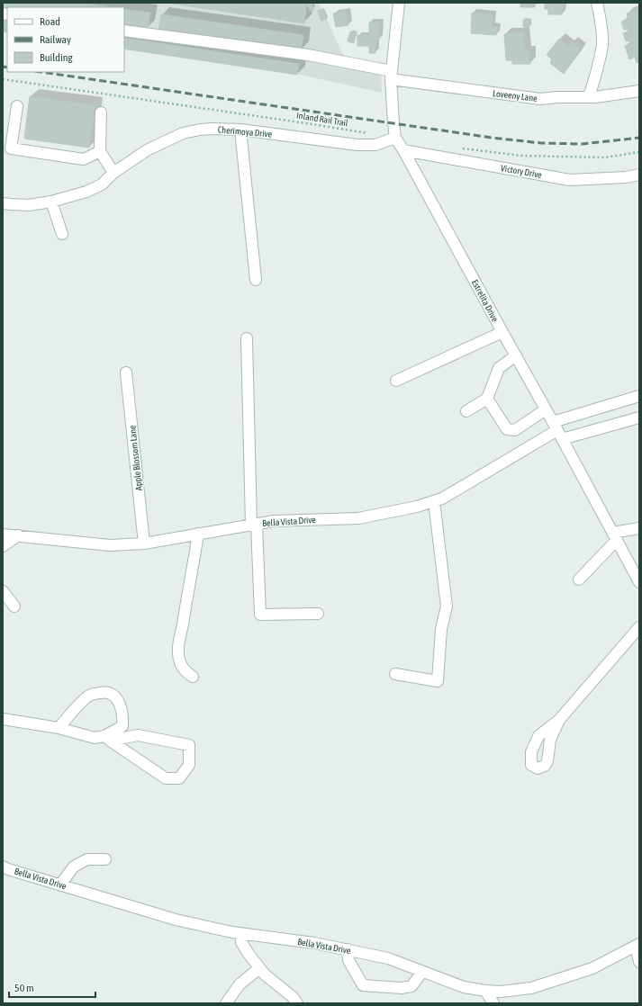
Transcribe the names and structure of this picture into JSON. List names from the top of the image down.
{
  "streets": {
    "street": [
      "Loveeny Lane",
      "Cherimoya Drive",
      "Victory Drive",
      "Estrelita Drive",
      "Apple Blossom Lane",
      "Bella Vista Drive"
    ],
    "path": ["Inland Rail Trail"]
  },
  "crossings": [
    ["Loveeny Lane", "Estrelita Drive"],
    ["Cherimoya Drive", "Estrelita Drive"],
    ["Victory Drive", "Estrelita Drive"],
    ["Estrelita Drive", "Bella Vista Drive"],
    ["Apple Blossom Lane", "Bella Vista Drive"]
  ],
  "legend": ["Road", "Railway", "Building"],
  "scale_bar": "50 m"
}
